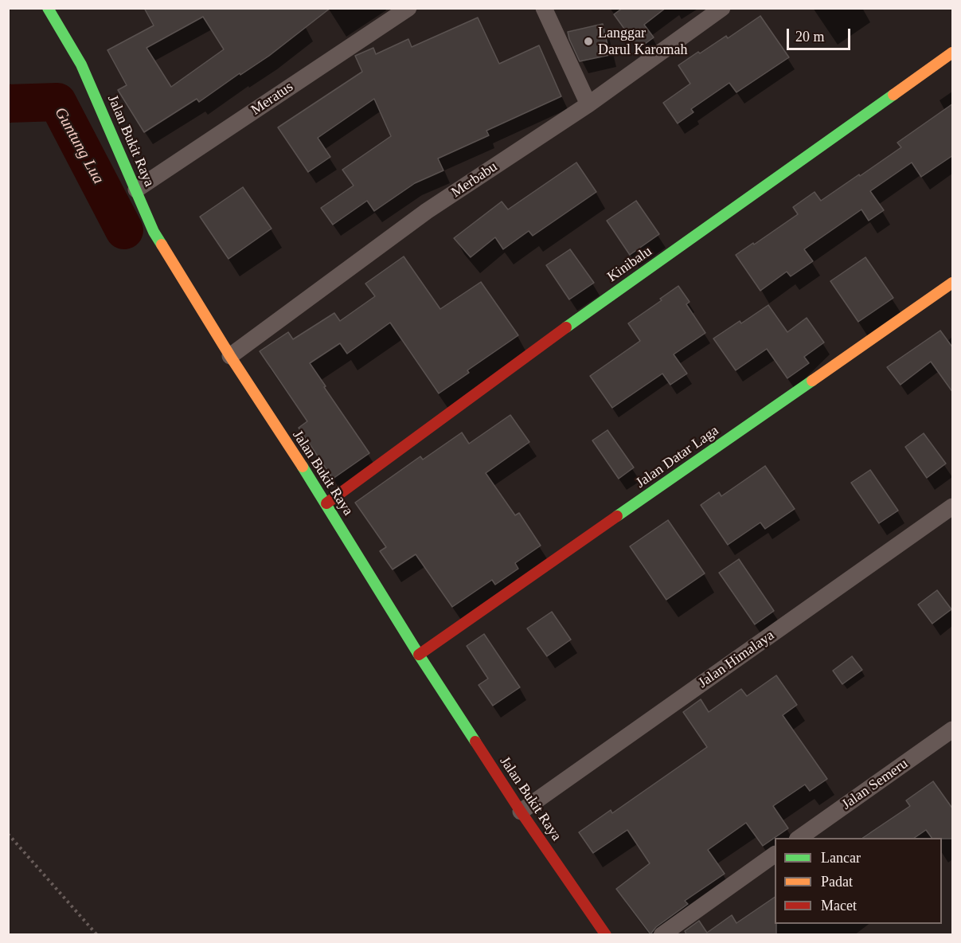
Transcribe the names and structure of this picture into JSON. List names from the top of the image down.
{
  "streets": {
    "street": [
      "Meratus",
      "Jalan Bukit Raya",
      "Merbabu",
      "Kinibalu",
      "Jalan Datar Laga",
      "Jalan Himalaya",
      "Jalan Semeru"
    ]
  },
  "crossings": [
    ["Meratus", "Jalan Bukit Raya"],
    ["Jalan Bukit Raya", "Merbabu"],
    ["Jalan Bukit Raya", "Kinibalu"],
    ["Jalan Bukit Raya", "Jalan Datar Laga"],
    ["Jalan Bukit Raya", "Jalan Himalaya"]
  ],
  "water": ["Guntung Lua"],
  "places": ["Langgar Darul Karomah"],
  "legend": ["Lancar", "Padat", "Macet"],
  "scale_bar": "20 m"
}
